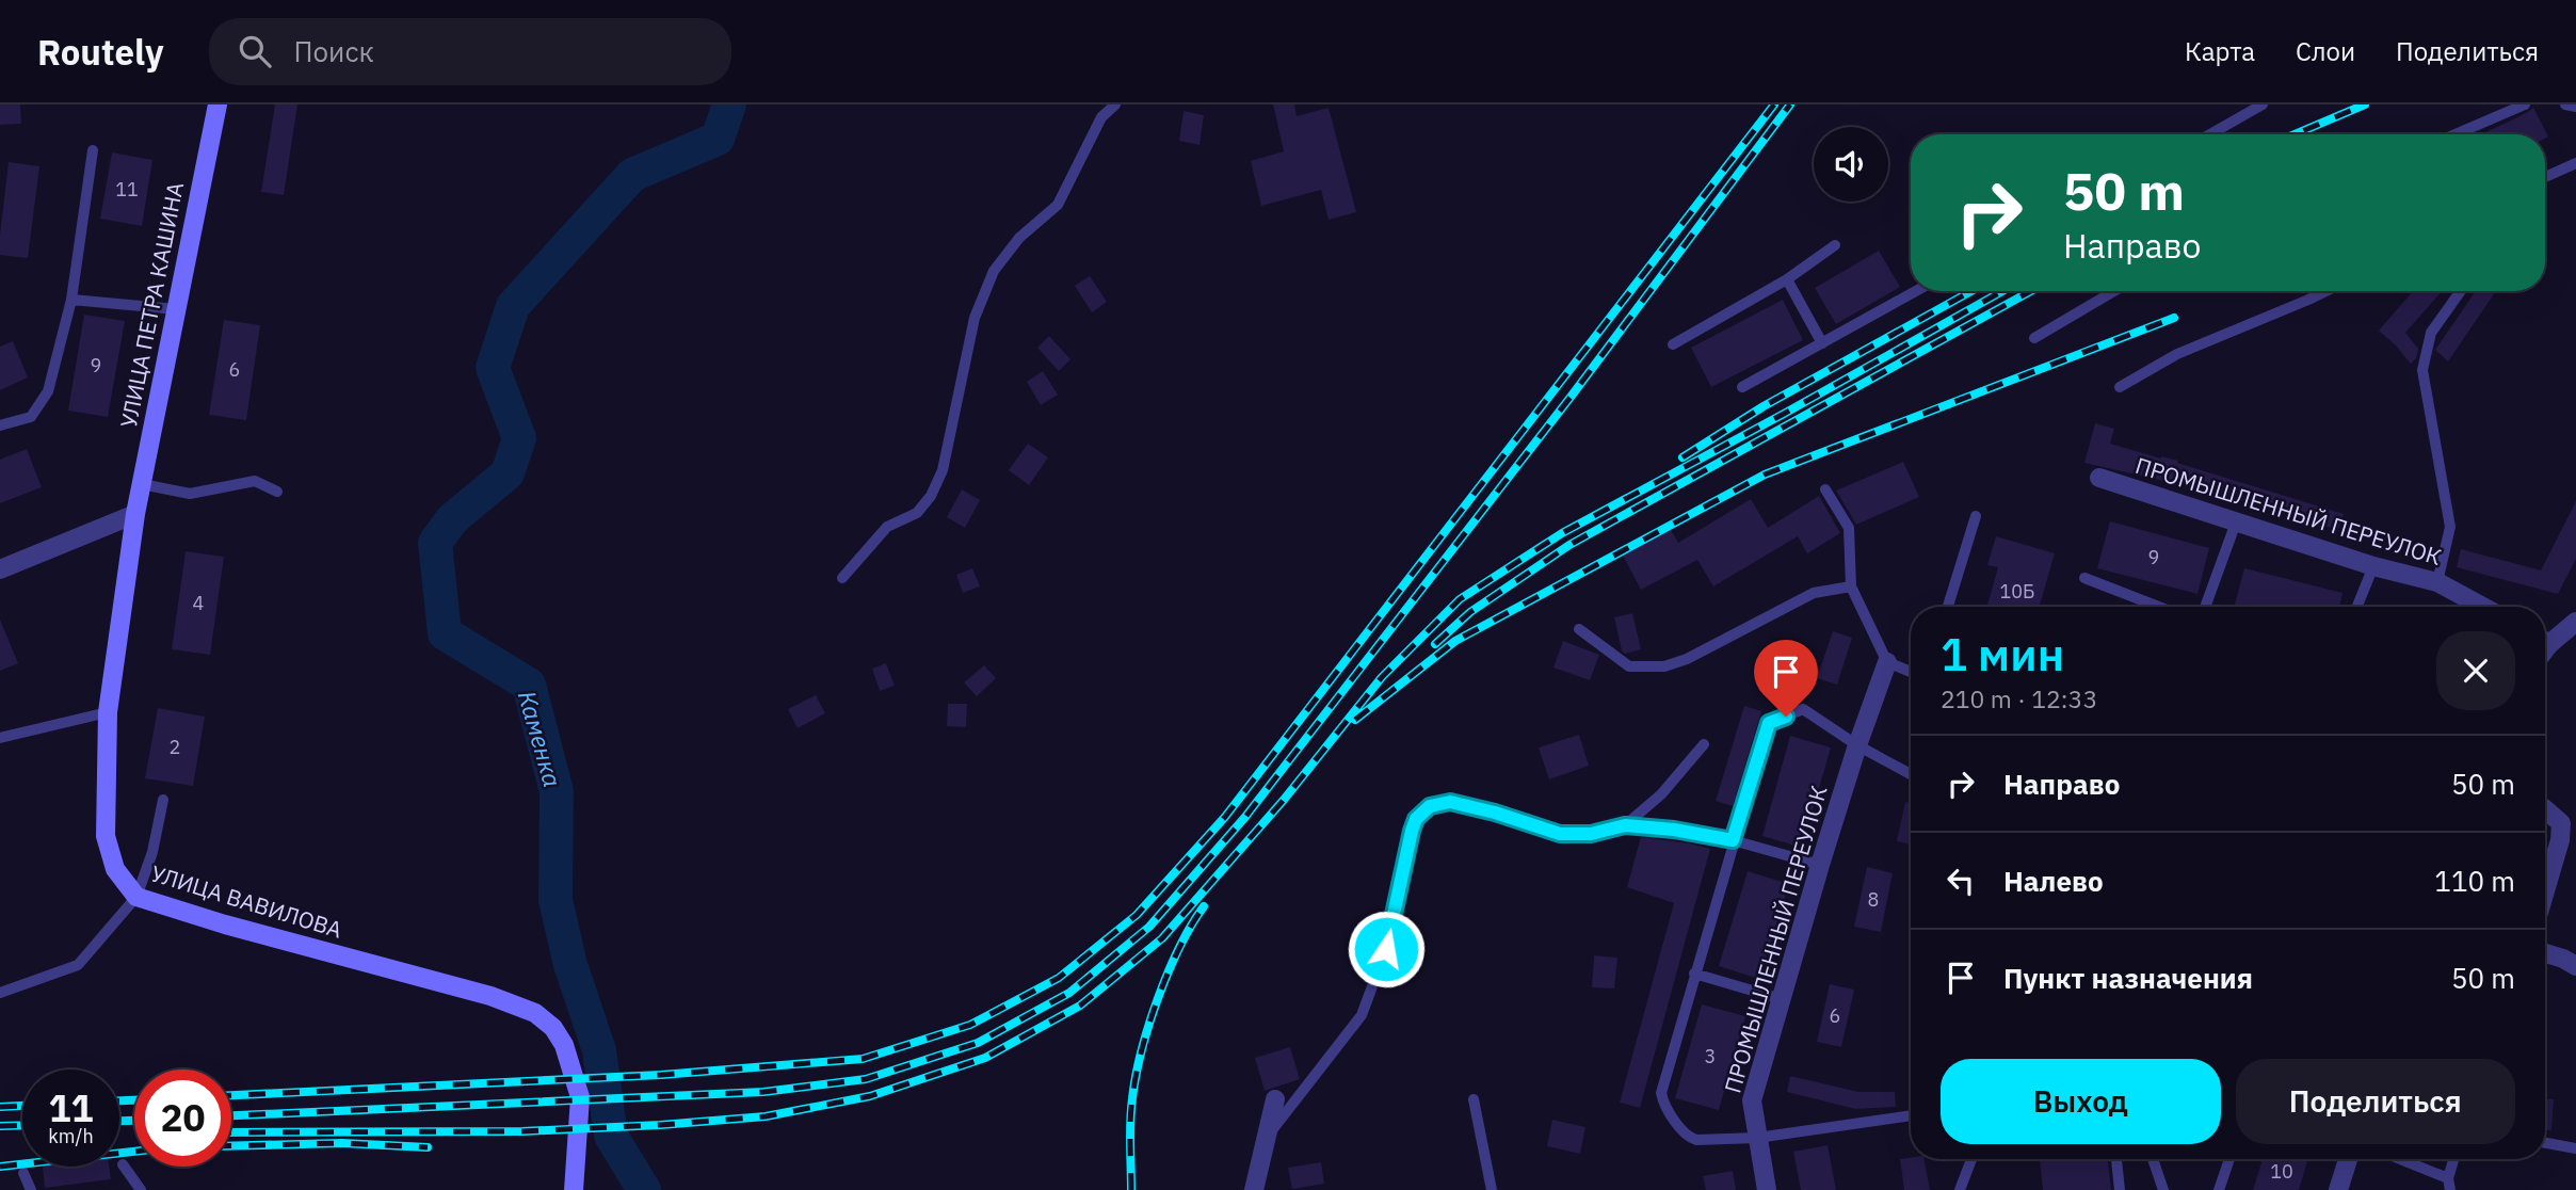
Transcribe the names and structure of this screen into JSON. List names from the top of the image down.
{
  "streets": {
    "main road": ["УЛИЦА ПЕТРА КАШИНА", "УЛИЦА ВАВИЛОВА"],
    "street": ["ПРОМЫШЛЕННЫЙ ПЕРЕУЛОК"]
  },
  "crossings": [
    ["УЛИЦА ПЕТРА КАШИНА", "УЛИЦА ВАВИЛОВА"]
  ],
  "water": ["Каменка"],
  "house_numbers": [
    "11",
    "9",
    "6",
    "9",
    "10Б",
    "4",
    "2",
    "8",
    "6",
    "3",
    "10"
  ],
  "page": {
    "header": "Routely",
    "search": "Поиск",
    "nav": ["Карта", "Слои", "Поделиться"],
    "turn": ["50 m", "Направо"],
    "heading": ["1 мин", "210 m · 12:33"],
    "list": [
      {
        "name": "Направо",
        "value": "50 m"
      },
      {
        "name": "Налево",
        "value": "110 m"
      },
      {
        "name": "Пункт назначения",
        "value": "50 m"
      }
    ],
    "buttons": ["Выход", "Поделиться"],
    "speed": "11 km/h",
    "limit": "20"
  }
}
